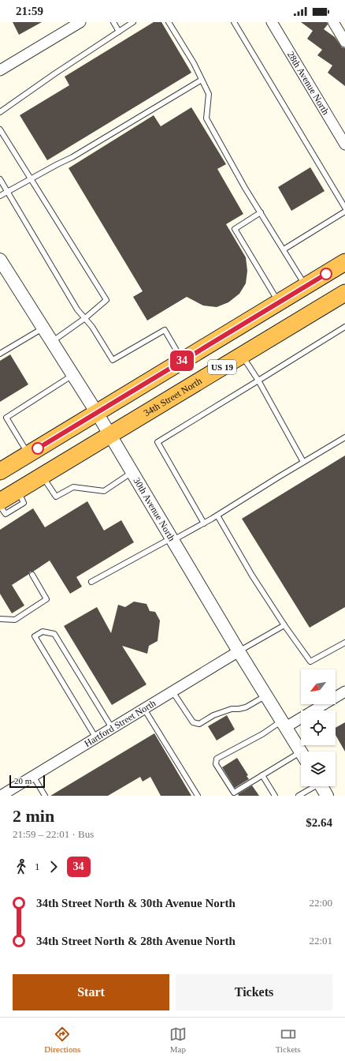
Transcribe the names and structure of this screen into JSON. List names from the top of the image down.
{
  "streets": {
    "highway": ["US 19", "34th Street North"],
    "street": ["28th Avenue North", "30th Avenue North", "Hartford Street North"]
  },
  "crossings": [
    ["US 19", "30th Avenue North"],
    ["34th Street North", "30th Avenue North"],
    ["30th Avenue North", "Hartford Street North"]
  ],
  "lines": ["bus line 34"],
  "scale_bar": "20 m",
  "north": "bottom left",
  "page": {
    "status": "21:59",
    "on_map": "34",
    "scale": "20 m",
    "heading": ["2 min", "21:59 – 22:01 · Bus", "$2.64"],
    "legs": ["1", "34"],
    "list": [
      {
        "name": "34th Street North & 30th Avenue North",
        "value": "22:00"
      },
      {
        "name": "34th Street North & 28th Avenue North",
        "value": "22:01"
      }
    ],
    "buttons": ["Start", "Tickets"],
    "tabs": ["Directions", "Map", "Tickets"]
  }
}
